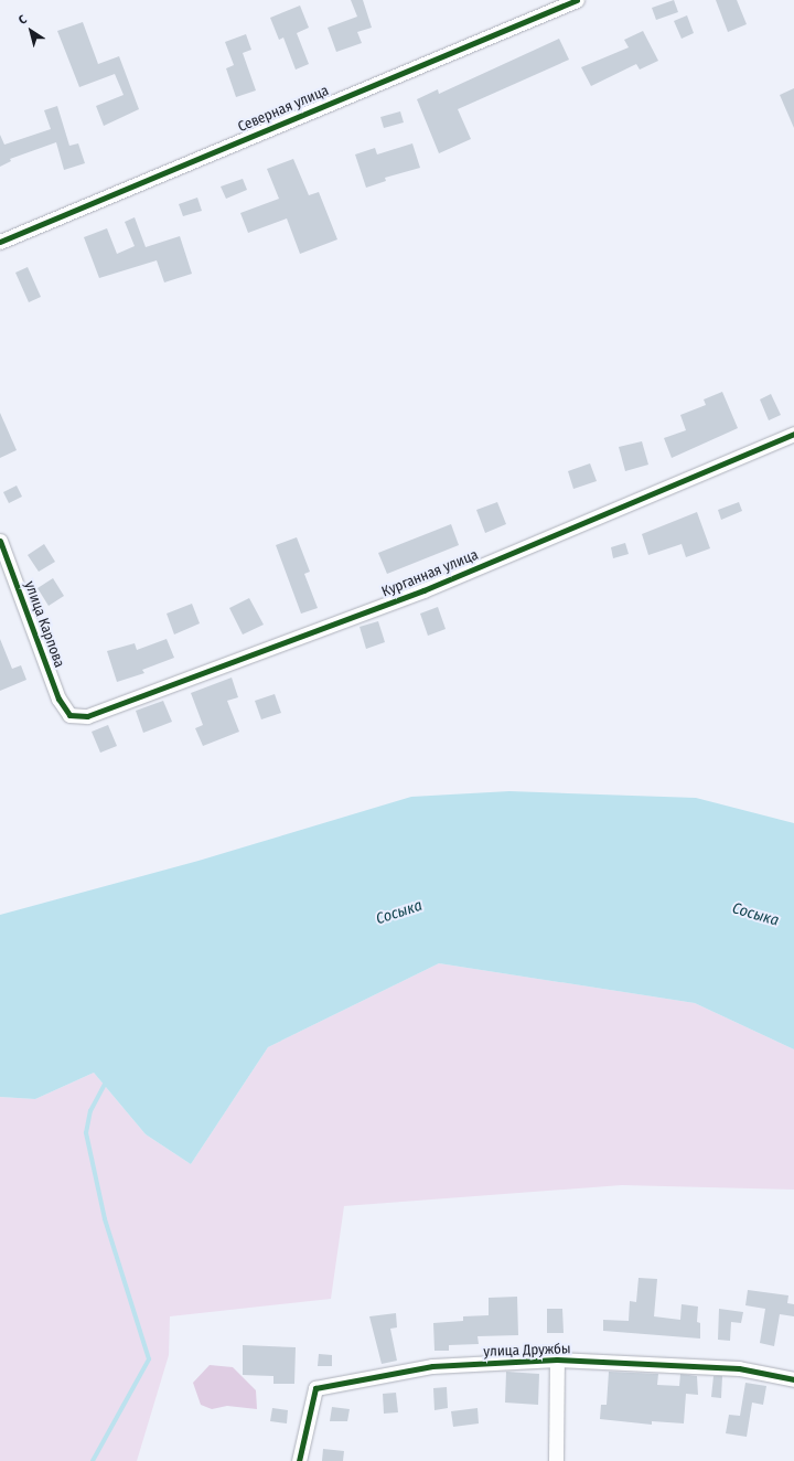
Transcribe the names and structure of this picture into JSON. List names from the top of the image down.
{
  "streets": {
    "street": [
      "Северная улица",
      "Курганная улица",
      "улица Карпова",
      "улица Дружбы"
    ]
  },
  "crossings": [
    ["Курганная улица", "улица Карпова"]
  ],
  "water": ["Сосыка"],
  "north": "top left"
}
